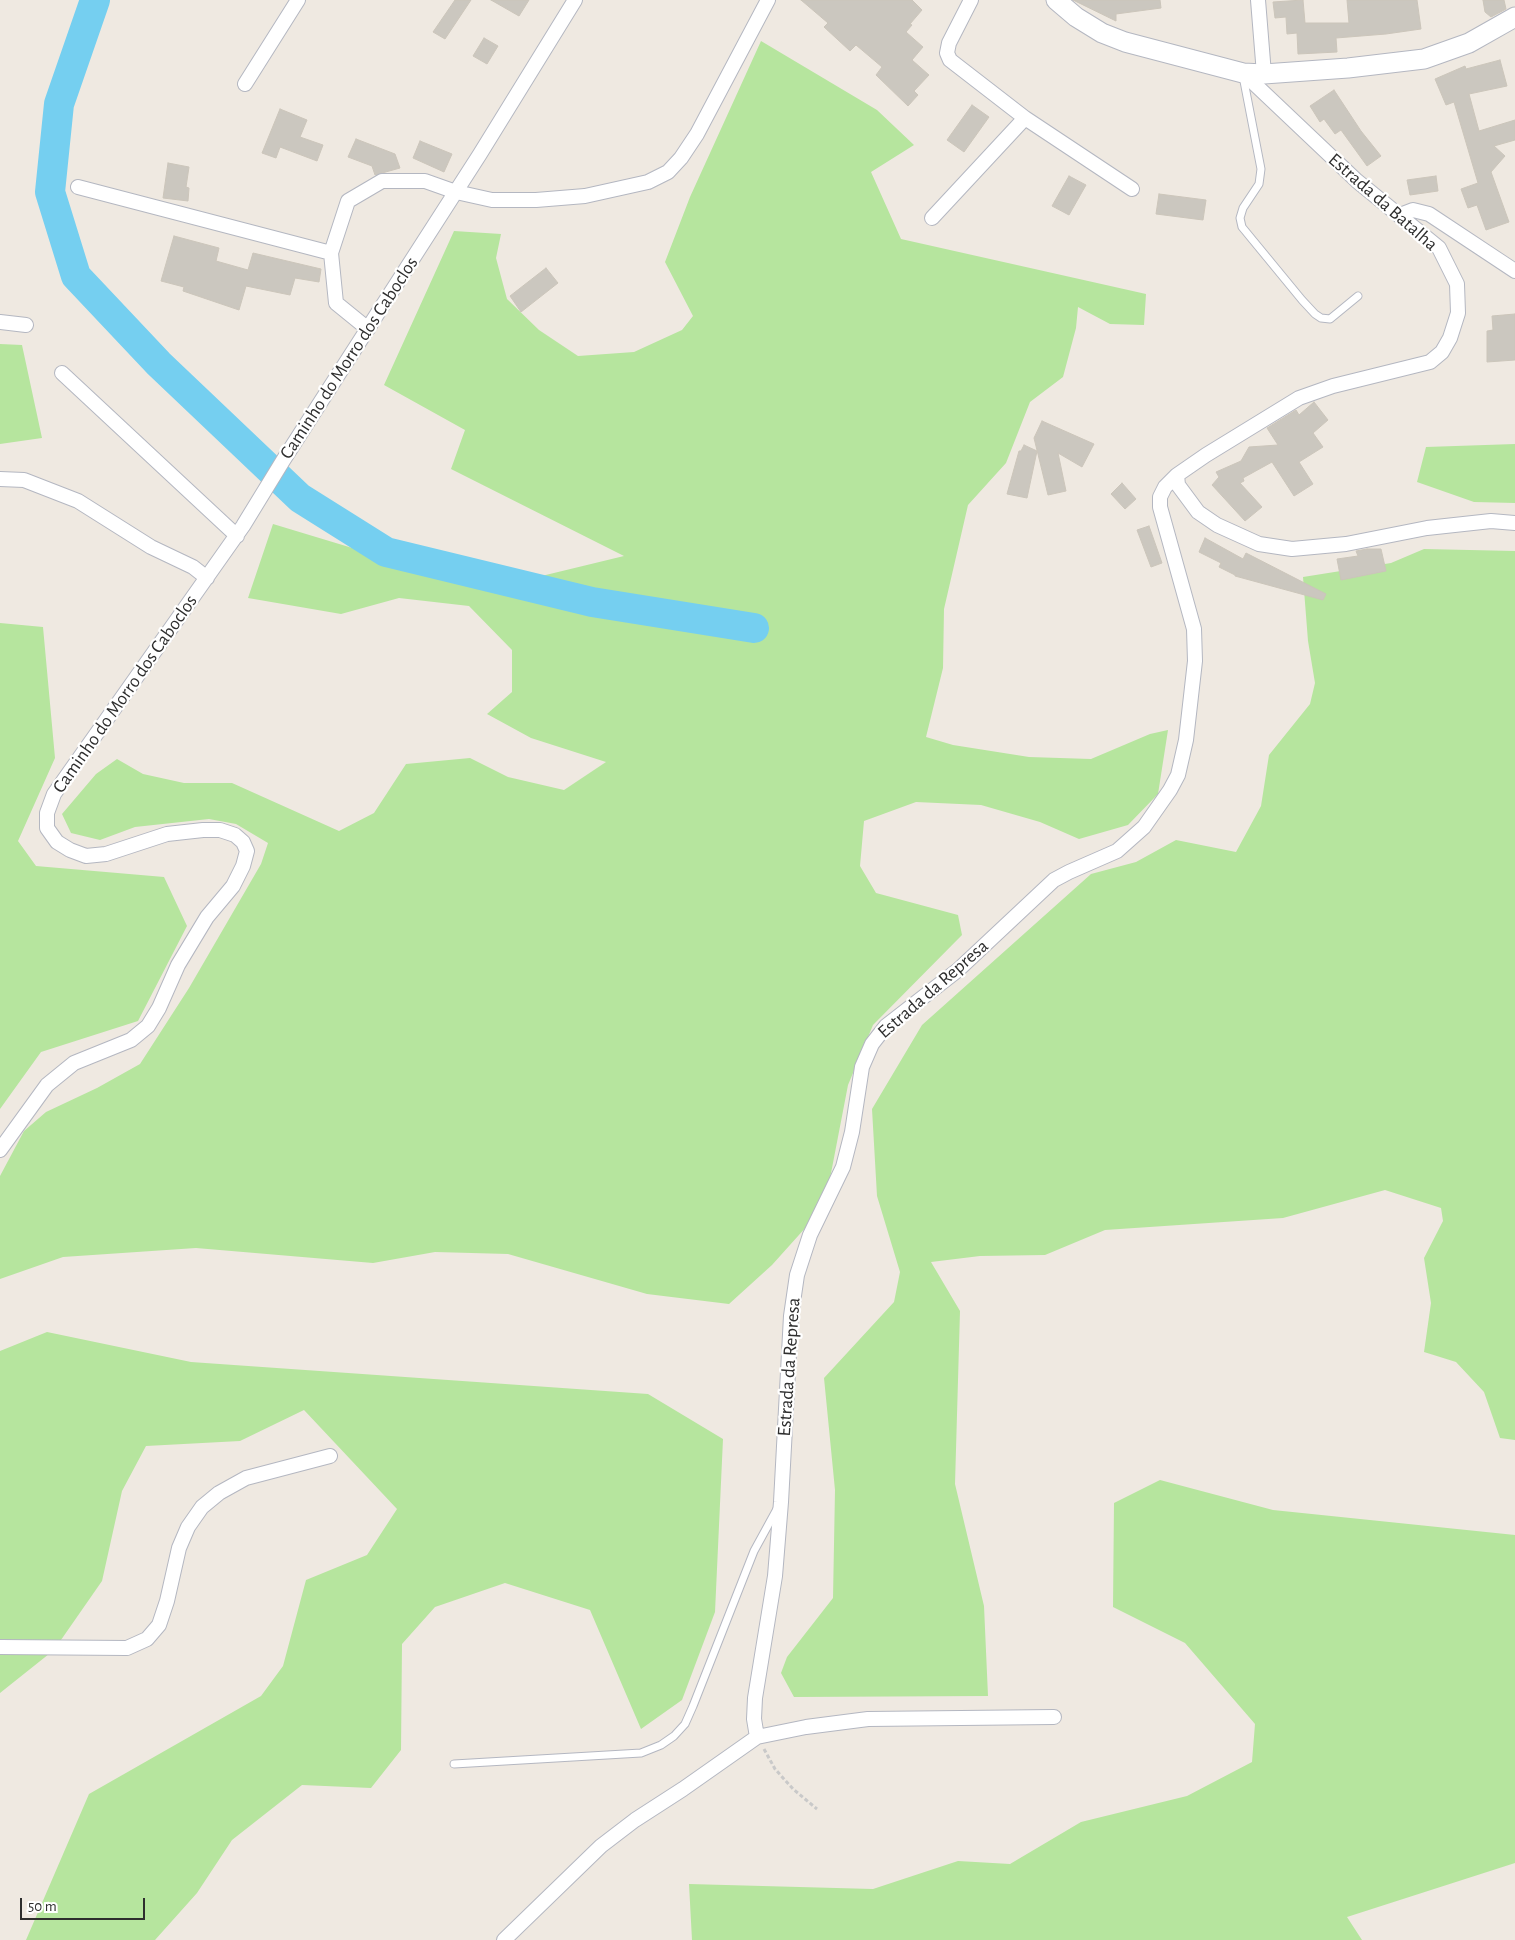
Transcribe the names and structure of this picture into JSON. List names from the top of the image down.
{
  "streets": {
    "street": ["Estrada da Batalha", "Caminho do Morro dos Caboclos", "Estrada da Represa"]
  },
  "crossings": [
    ["Estrada da Batalha", "Estrada da Represa"]
  ],
  "scale_bar": "50 m"
}
